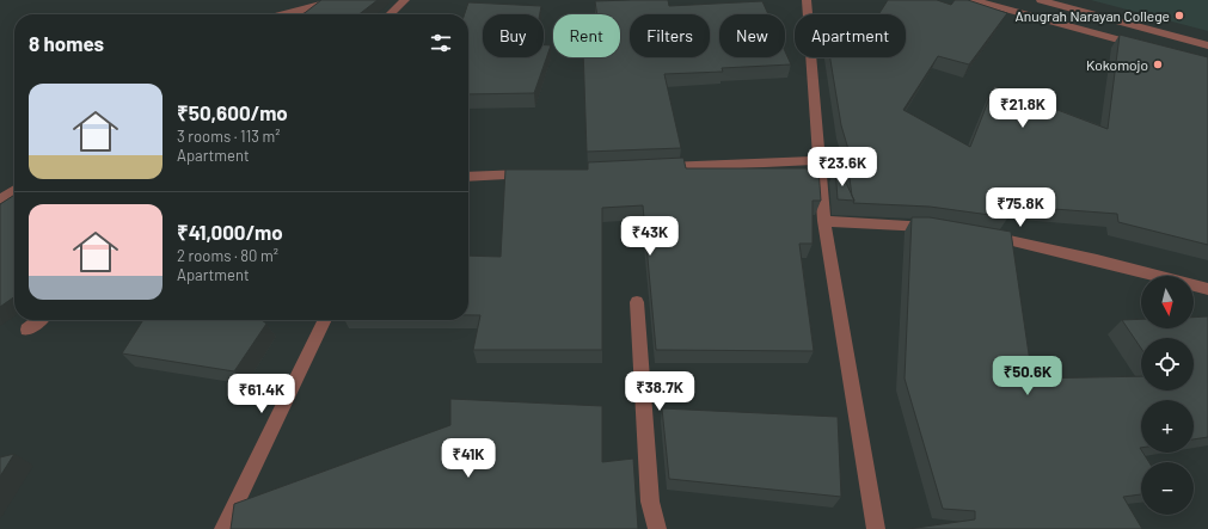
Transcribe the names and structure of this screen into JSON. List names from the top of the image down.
{
  "places": ["Anugrah Narayan College", "Kokomojo"],
  "north": "bottom",
  "page": {
    "chip": [
      "Buy",
      "Rent",
      "Filters",
      "New",
      "Apartment"
    ],
    "heading": "8 homes",
    "list": [
      {
        "name": "₹50,600/mo",
        "note": "3 rooms · 113 m² · Apartment"
      },
      {
        "name": "₹41,000/mo",
        "note": "2 rooms · 80 m² · Apartment"
      }
    ],
    "price": [
      "₹21.8K",
      "₹23.6K",
      "₹75.8K",
      "₹43K",
      "₹50.6K",
      "₹38.7K",
      "₹61.4K",
      "₹41K"
    ],
    "map_buttons": ["+", "−"]
  }
}
